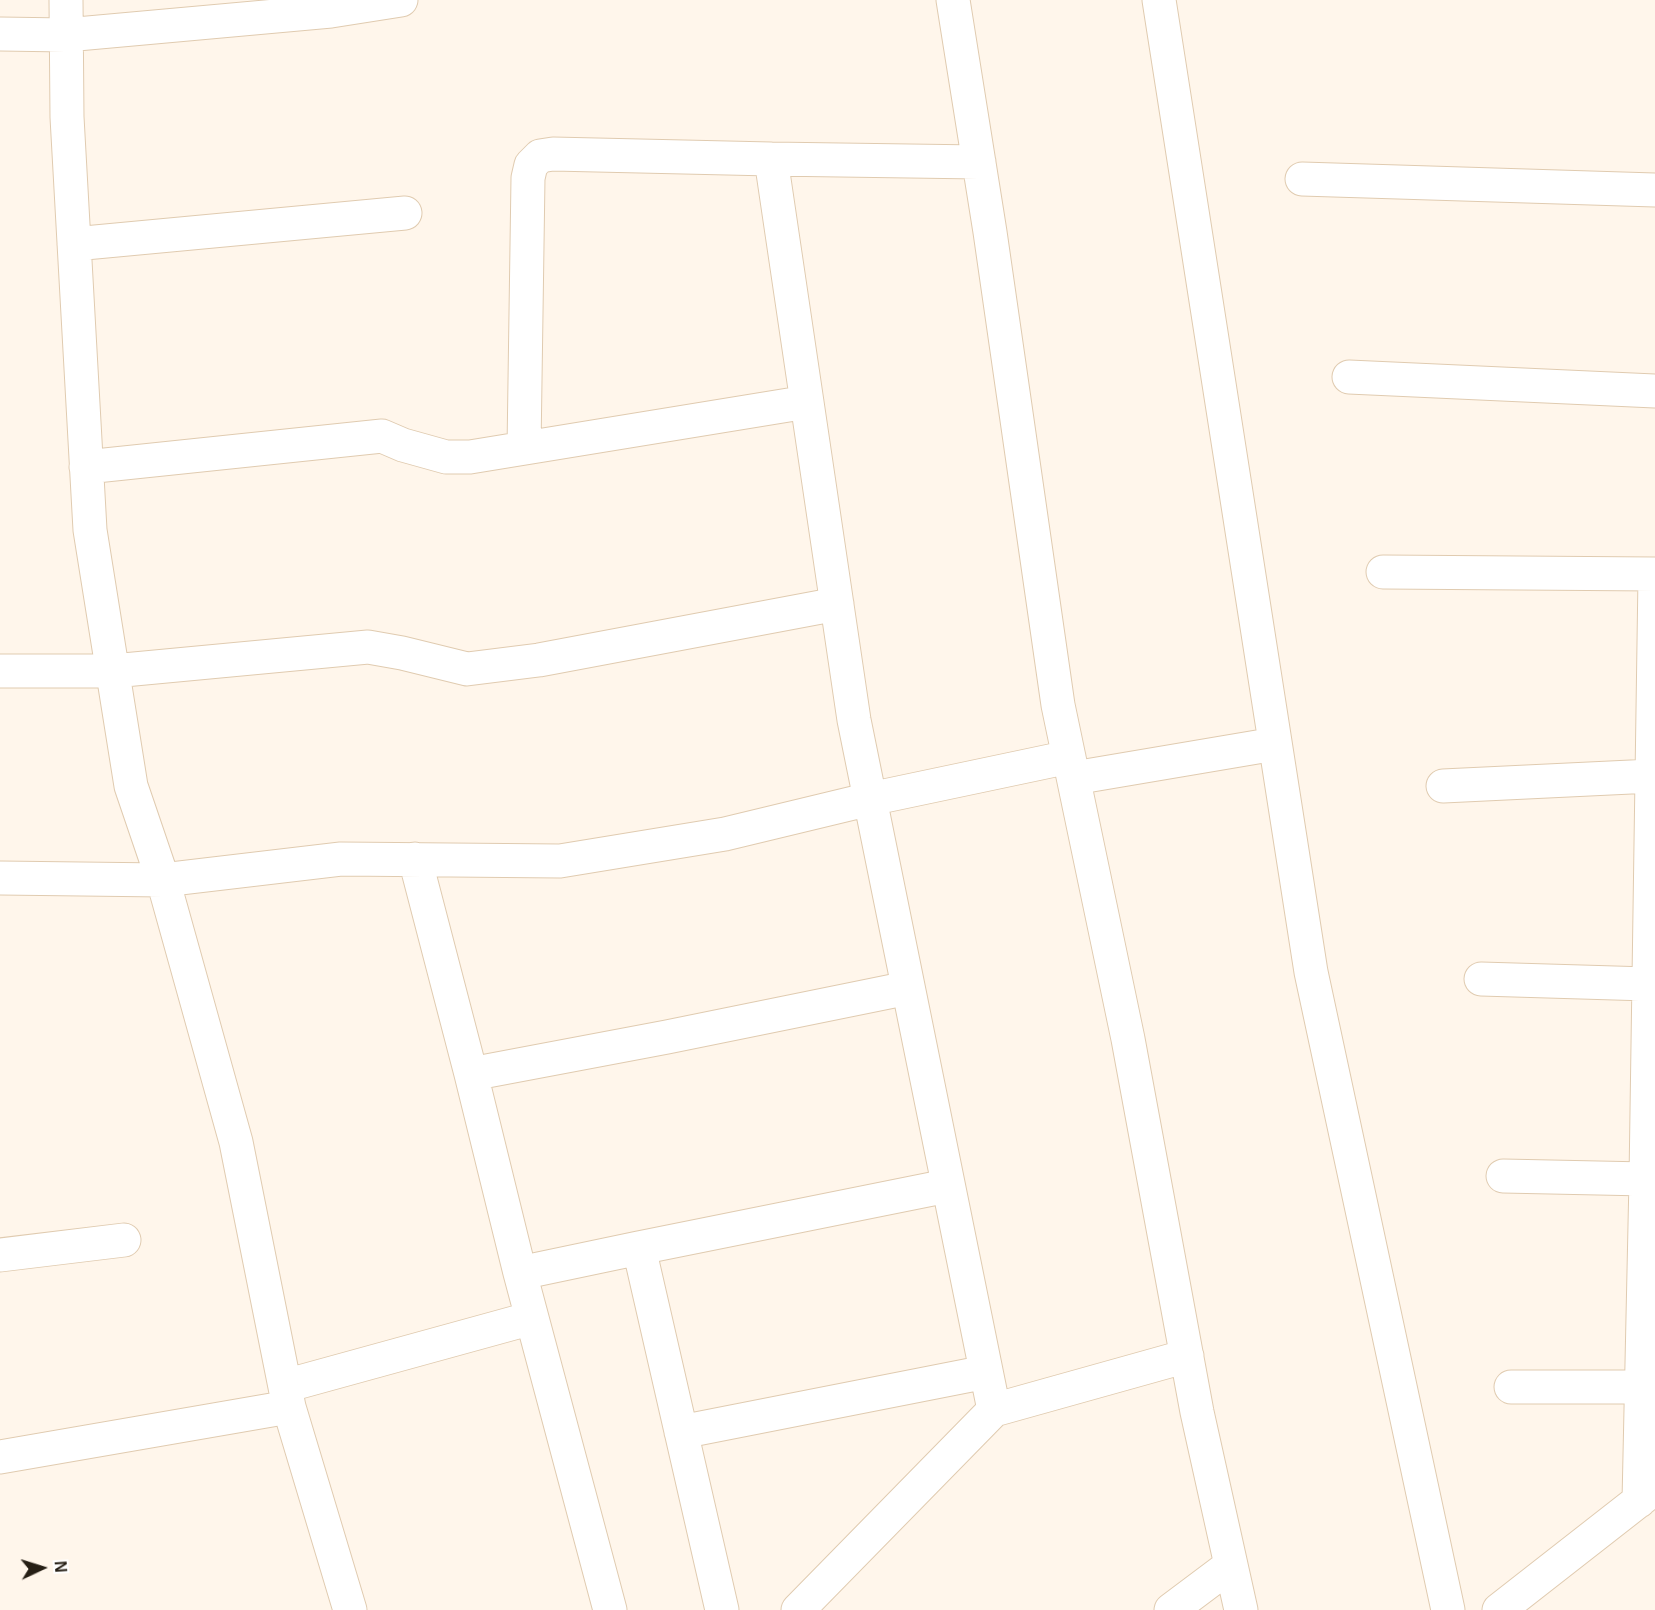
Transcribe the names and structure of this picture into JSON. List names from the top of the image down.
{
  "north": "right"
}
